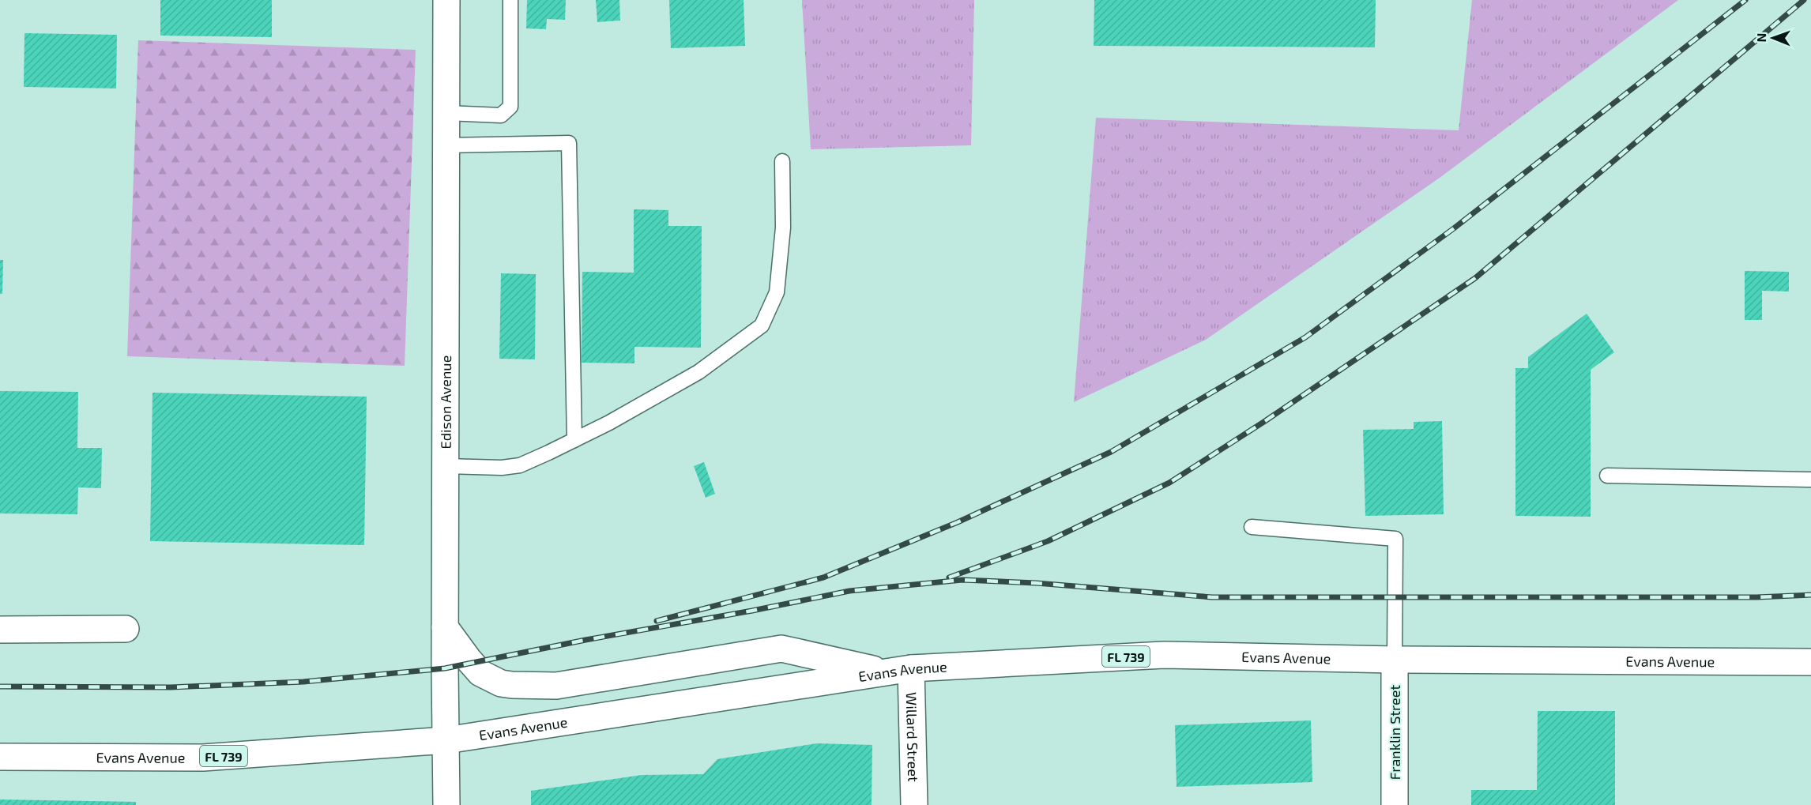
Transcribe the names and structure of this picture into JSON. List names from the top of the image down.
{
  "streets": {
    "main road": [
      "Edison Avenue",
      "FL 739",
      "Evans Avenue",
      "Franklin Street",
      "Willard Street"
    ]
  },
  "crossings": [
    ["Edison Avenue", "Evans Avenue"],
    ["Evans Avenue", "Franklin Street"],
    ["Evans Avenue", "Willard Street"]
  ],
  "north": "left"
}
